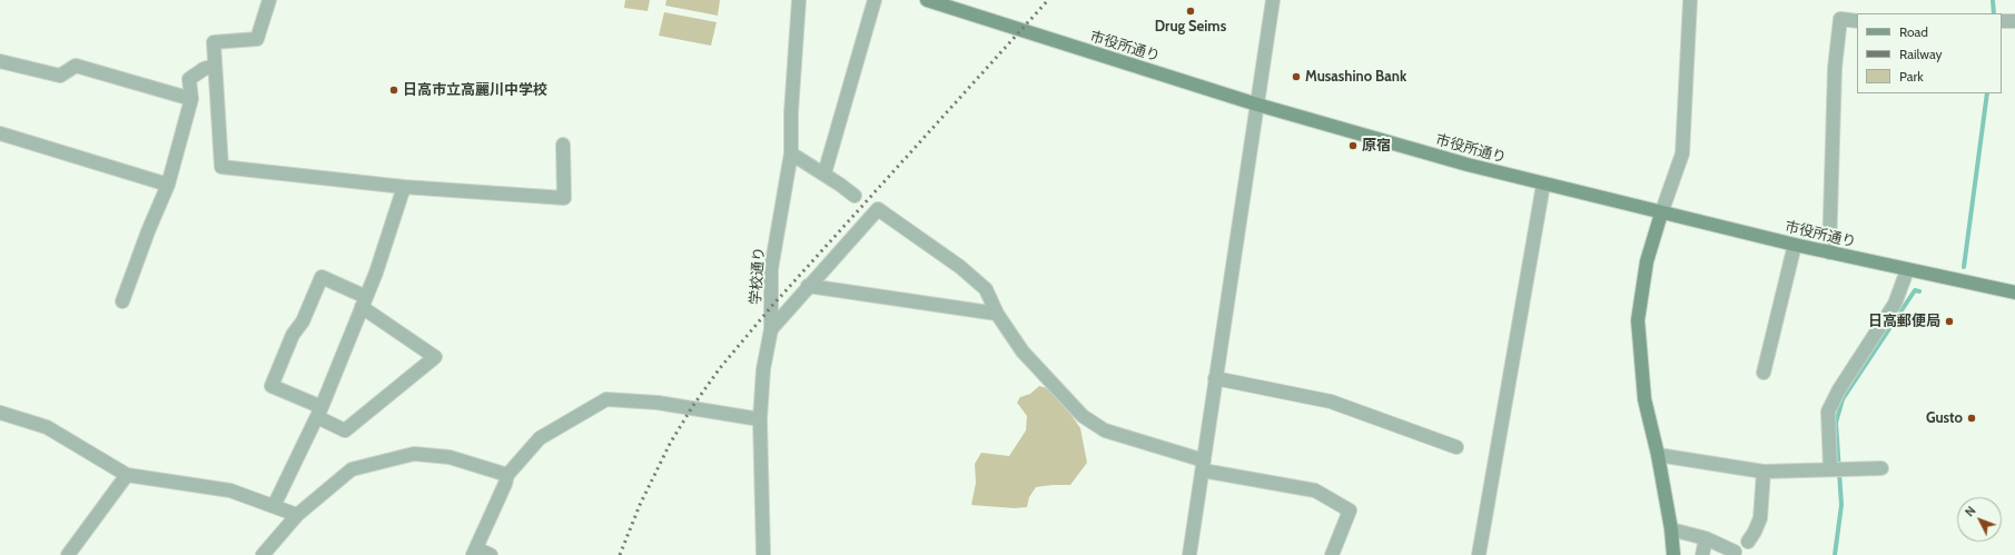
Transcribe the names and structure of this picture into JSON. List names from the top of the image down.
{
  "streets": {
    "street": ["市役所通り", "学校通り"]
  },
  "places": [
    "Drug Seims",
    "Musashino Bank",
    "日高市立高麗川中学校",
    "原宿",
    "日高郵便局",
    "Gusto"
  ],
  "legend": ["Road", "Railway", "Park"],
  "north": "top left"
}
